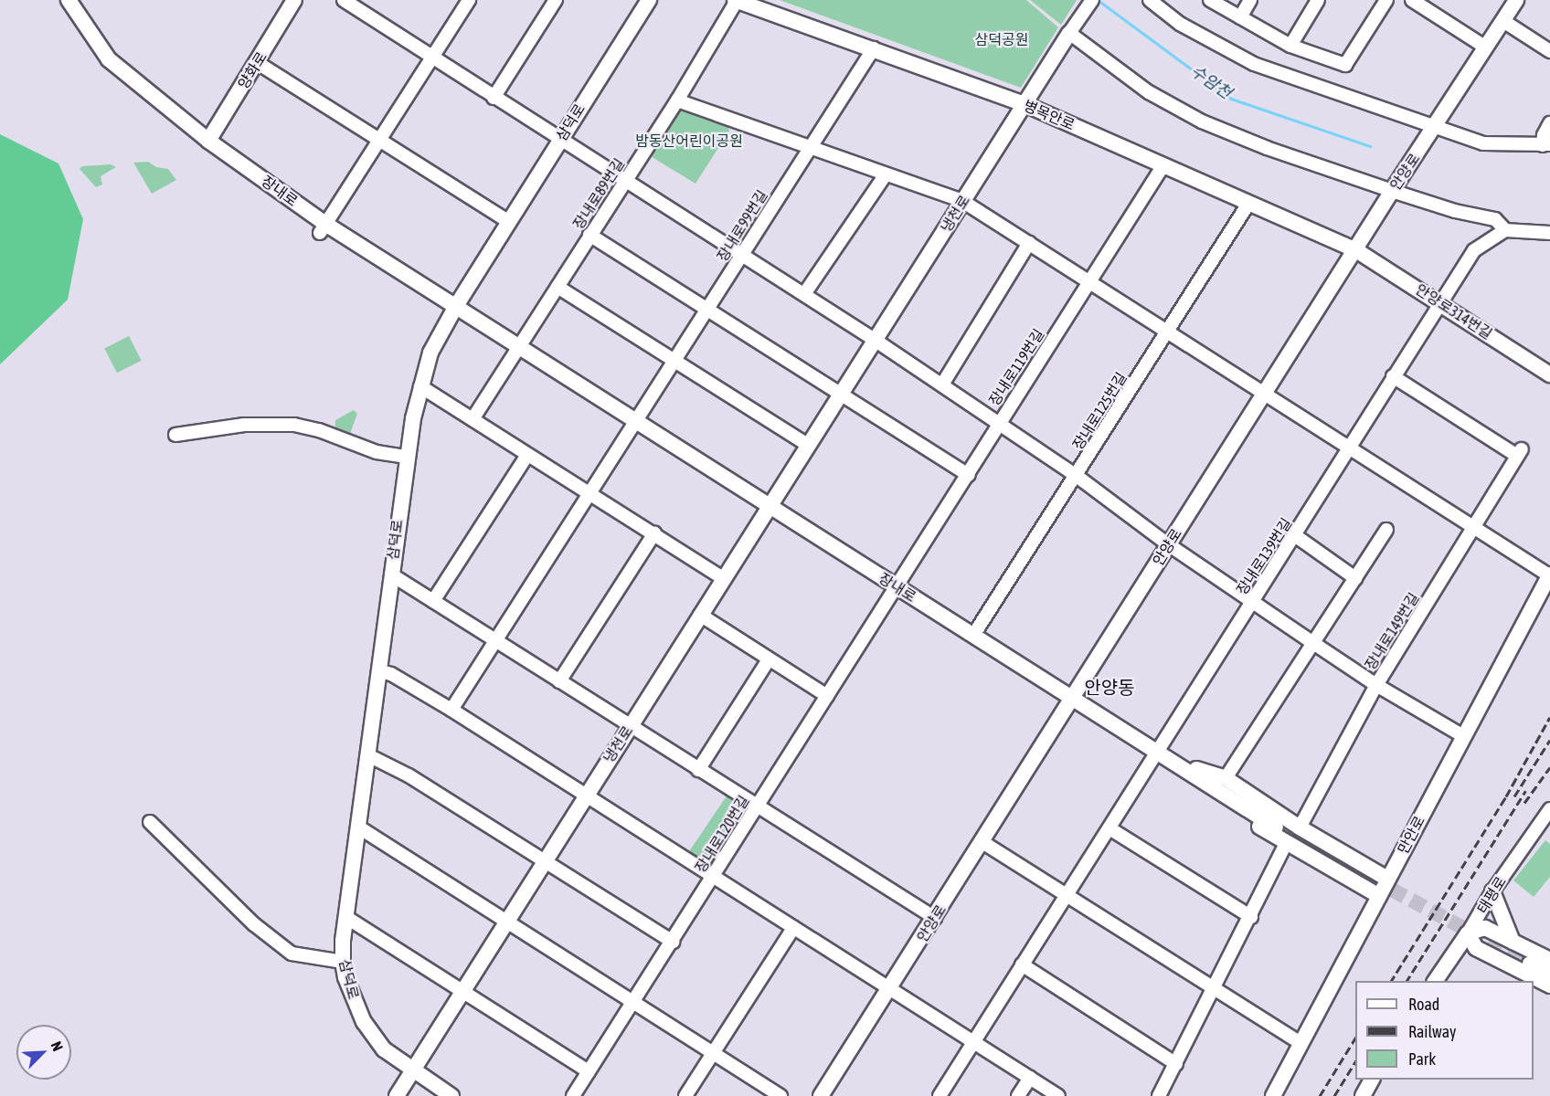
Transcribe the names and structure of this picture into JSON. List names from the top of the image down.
{
  "streets": {
    "street": [
      "양화로",
      "병목안로",
      "삼덕로",
      "안양로",
      "장내로",
      "장내로89번길",
      "냉천로",
      "장내로99번길",
      "안양로314번길",
      "장내로119번길",
      "장내로125번길",
      "장내로139번길",
      "장내로149번길",
      "장내로120번길",
      "만안로",
      "태평로"
    ]
  },
  "crossings": [
    ["양화로", "장내로"],
    ["병목안로", "안양로"],
    ["병목안로", "장내로89번길"],
    ["병목안로", "냉천로"],
    ["병목안로", "장내로99번길"],
    ["병목안로", "안양로314번길"],
    ["병목안로", "장내로119번길"],
    ["병목안로", "장내로125번길"],
    ["삼덕로", "장내로"],
    ["삼덕로", "냉천로"],
    ["안양로", "장내로"],
    ["안양로", "안양로314번길"],
    ["장내로", "장내로89번길"],
    ["장내로", "냉천로"],
    ["장내로", "장내로99번길"],
    ["장내로", "장내로119번길"],
    ["장내로", "장내로125번길"],
    ["장내로", "장내로139번길"],
    ["장내로", "장내로120번길"],
    ["안양로314번길", "장내로139번길"],
    ["장내로119번길", "장내로120번길"],
    ["장내로139번길", "장내로149번길"]
  ],
  "districts": ["안양동"],
  "water": ["수암천"],
  "parks": ["삼덕공원", "밤동산어린이공원"],
  "legend": ["Road", "Railway", "Park"],
  "north": "top right"
}
